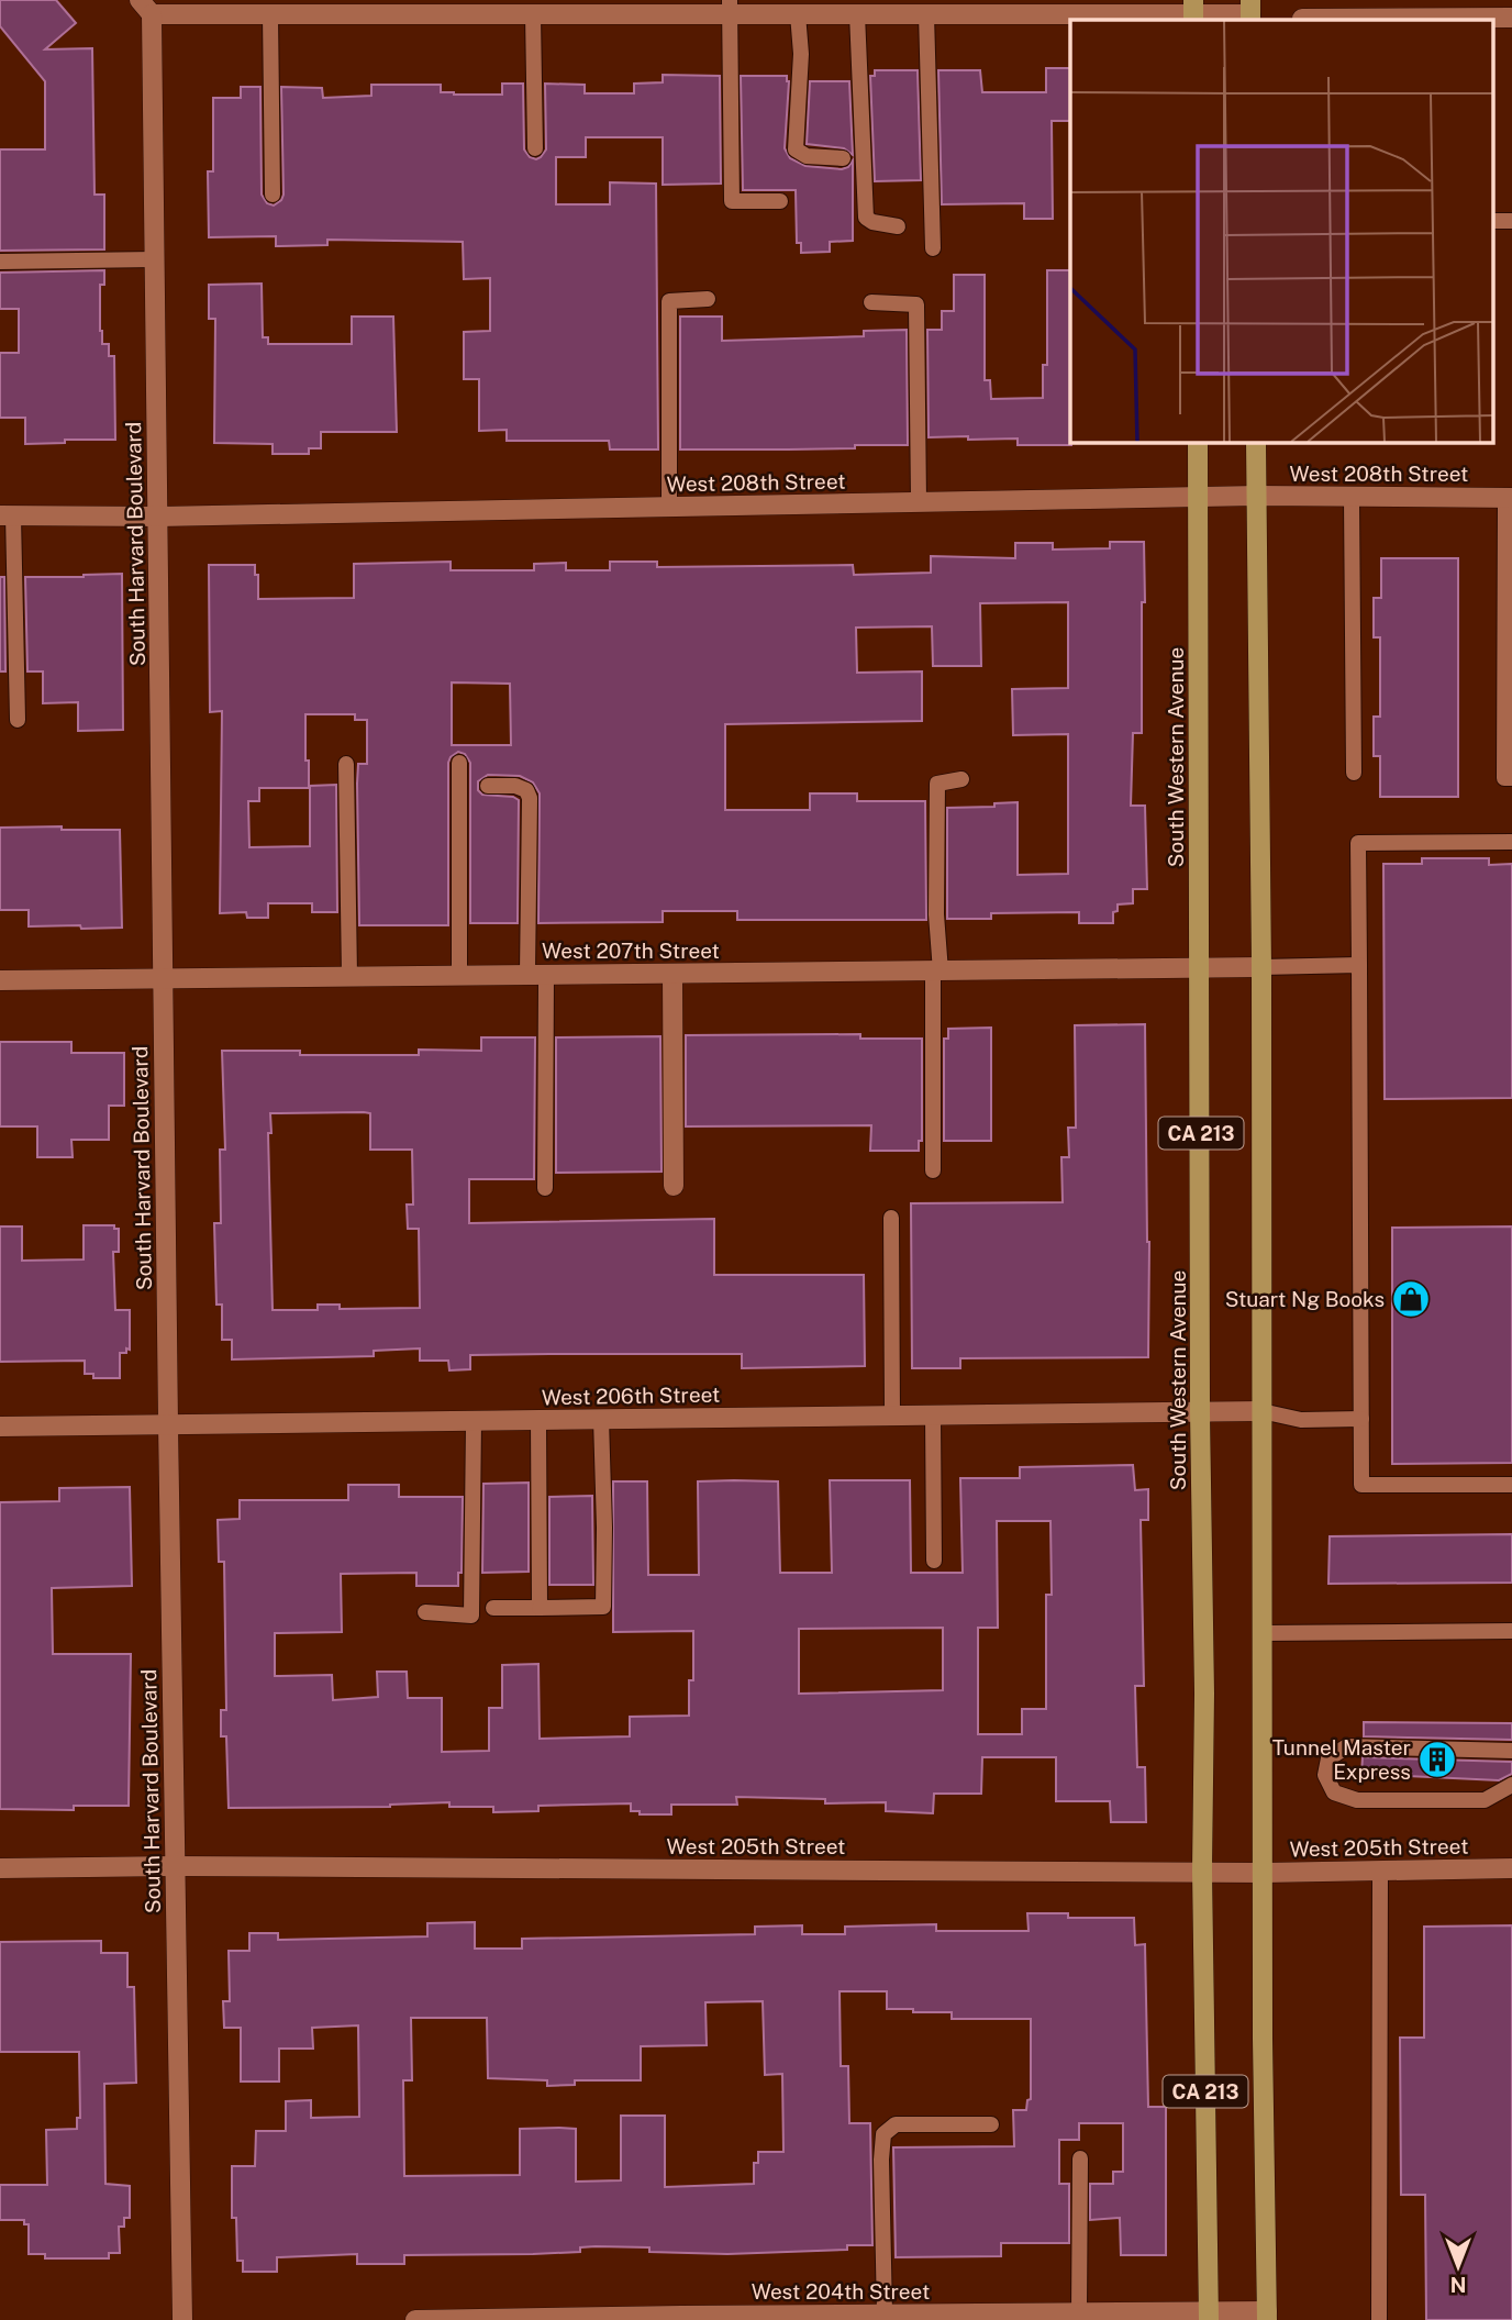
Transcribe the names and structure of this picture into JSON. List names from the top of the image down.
{
  "streets": {
    "main road": ["South Western Avenue", "CA 213"],
    "street": [
      "West 208th Street",
      "South Harvard Boulevard",
      "West 207th Street",
      "West 206th Street",
      "West 205th Street",
      "West 204th Street"
    ]
  },
  "crossings": [
    ["West 208th Street", "South Harvard Boulevard"],
    ["West 208th Street", "South Western Avenue"],
    ["West 208th Street", "CA 213"],
    ["South Harvard Boulevard", "West 207th Street"],
    ["South Harvard Boulevard", "West 206th Street"],
    ["South Harvard Boulevard", "West 205th Street"],
    ["South Western Avenue", "West 207th Street"],
    ["South Western Avenue", "West 206th Street"],
    ["South Western Avenue", "West 205th Street"],
    ["South Western Avenue", "West 204th Street"],
    ["West 207th Street", "CA 213"],
    ["CA 213", "West 206th Street"],
    ["CA 213", "West 205th Street"],
    ["CA 213", "West 204th Street"]
  ],
  "places": {
    "shop": ["Stuart Ng Books"],
    "building": ["Tunnel Master Express"]
  },
  "north": "bottom"
}
